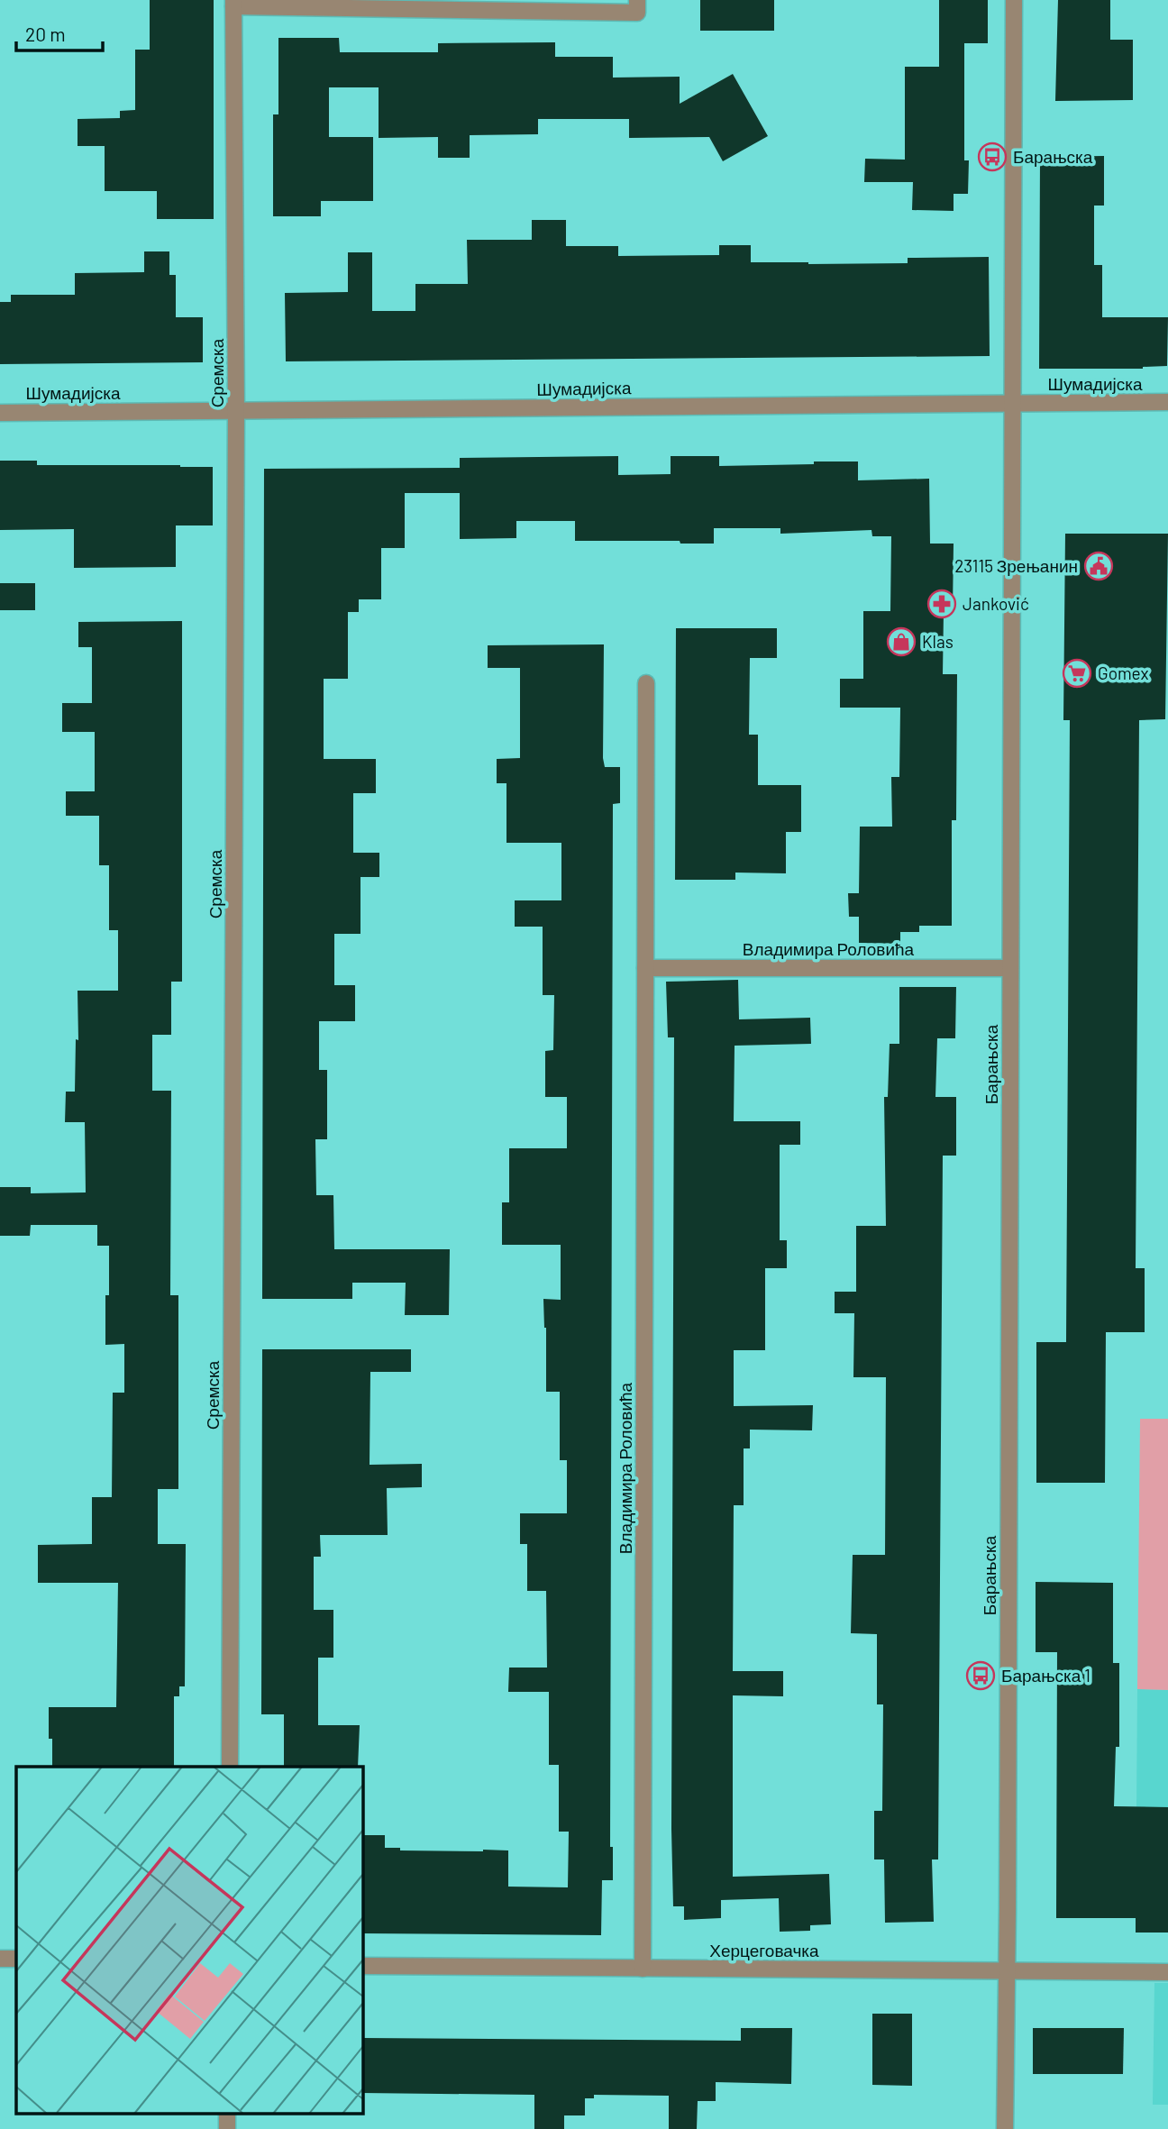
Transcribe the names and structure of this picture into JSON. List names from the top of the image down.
{
  "streets": {
    "street": [
      "Сремска",
      "Шумадијска",
      "Владимира Роловића",
      "Барањска",
      "Херцеговачка"
    ]
  },
  "crossings": [
    ["Сремска", "Шумадијска"],
    ["Шумадијска", "Барањска"],
    ["Владимира Роловића", "Барањска"],
    ["Владимира Роловића", "Херцеговачка"],
    ["Барањска", "Херцеговачка"]
  ],
  "places": {
    "bus stop": ["Барањска", "Барањска 1"],
    "public building": ["23115 Зрењанин"],
    "pharmacy": ["Janković"],
    "shop": ["Klas"],
    "supermarket": ["Gomex"]
  },
  "scale_bar": "20 m"
}
